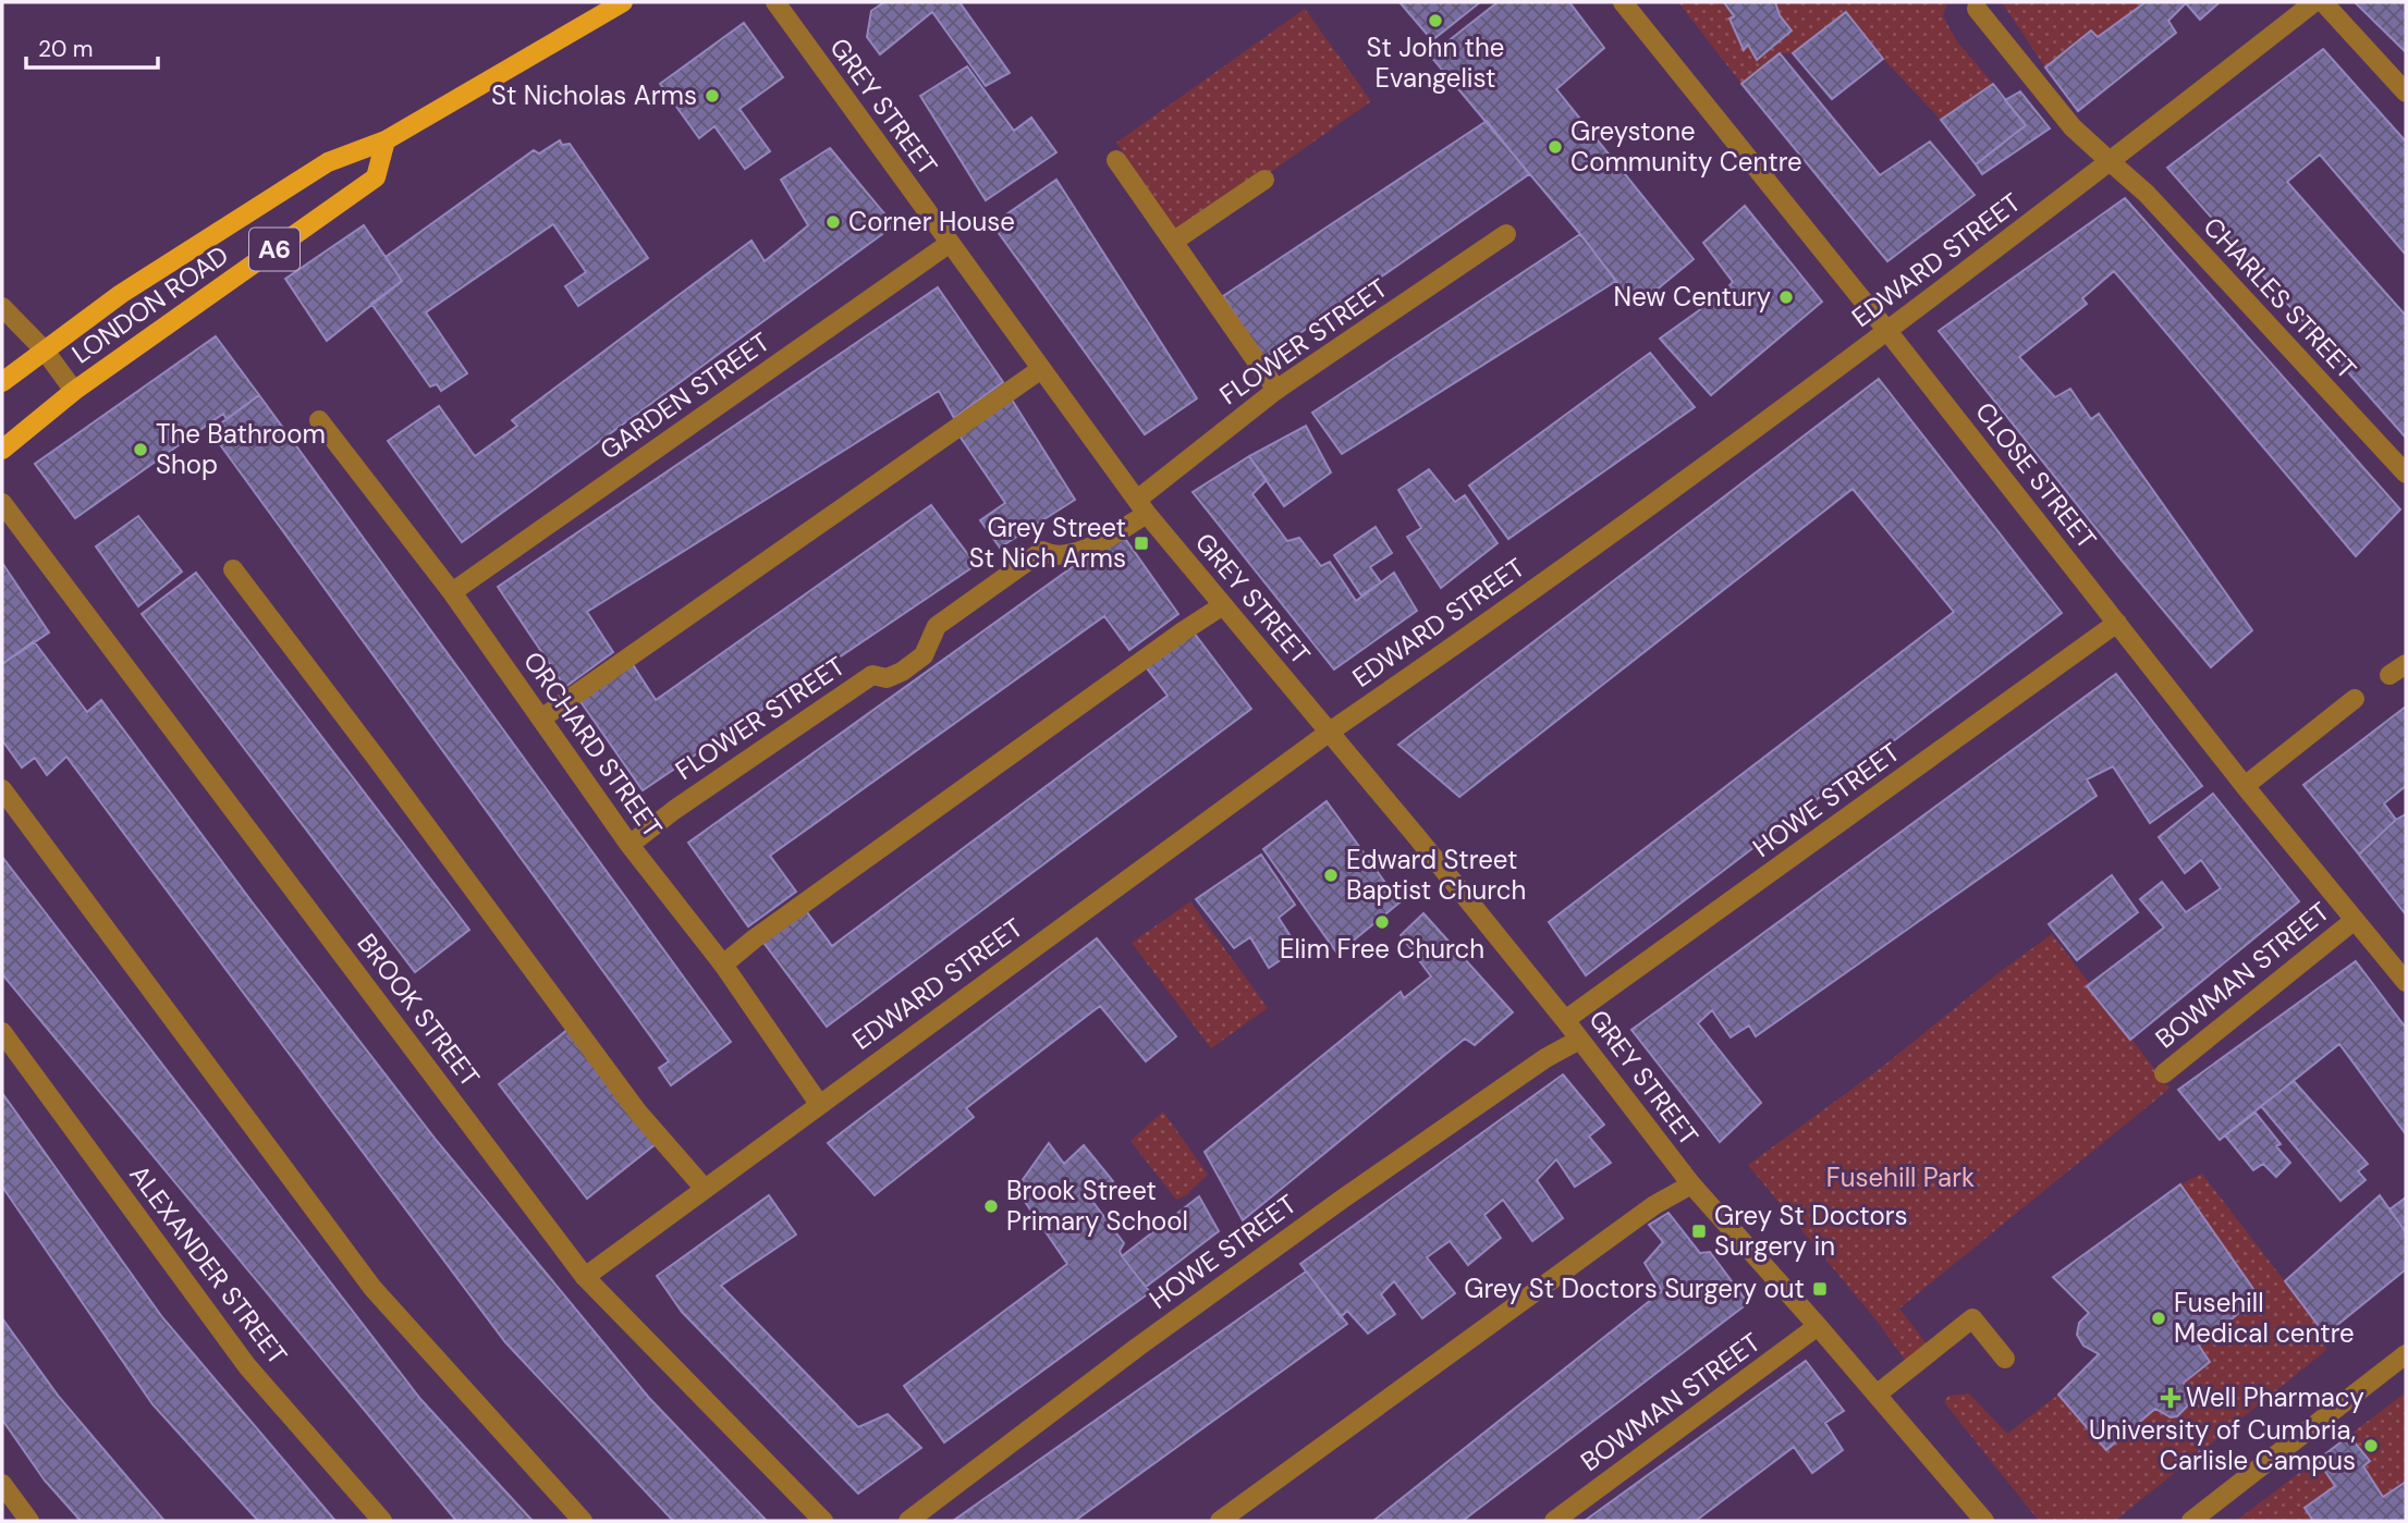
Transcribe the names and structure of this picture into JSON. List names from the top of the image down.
{
  "streets": {
    "main road": ["A6", "LONDON ROAD"],
    "street": [
      "GREY STREET",
      "EDWARD STREET",
      "CHARLES STREET",
      "FLOWER STREET",
      "GARDEN STREET",
      "CLOSE STREET",
      "ORCHARD STREET",
      "HOWE STREET",
      "BOWMAN STREET",
      "BROOK STREET",
      "ALEXANDER STREET"
    ]
  },
  "crossings": [
    ["GREY STREET", "EDWARD STREET"],
    ["GREY STREET", "FLOWER STREET"],
    ["GREY STREET", "GARDEN STREET"],
    ["GREY STREET", "HOWE STREET"],
    ["GREY STREET", "BOWMAN STREET"],
    ["EDWARD STREET", "CHARLES STREET"],
    ["EDWARD STREET", "CLOSE STREET"],
    ["EDWARD STREET", "ORCHARD STREET"],
    ["EDWARD STREET", "BROOK STREET"],
    ["FLOWER STREET", "ORCHARD STREET"],
    ["GARDEN STREET", "ORCHARD STREET"],
    ["CLOSE STREET", "HOWE STREET"],
    ["CLOSE STREET", "BOWMAN STREET"]
  ],
  "parks": ["Fusehill Park"],
  "places": {
    "other": [
      "St John the Evangelist",
      "St Nicholas Arms",
      "Greystone Community Centre",
      "Corner House",
      "New Century",
      "The Bathroom Shop",
      "Edward Street Baptist Church",
      "Elim Free Church",
      "Brook Street Primary School",
      "Fusehill Medical centre",
      "University of Cumbria, Carlisle Campus"
    ],
    "transit": ["Grey Street St Nich Arms", "Grey St Doctors Surgery in", "Grey St Doctors Surgery out"],
    "health": ["Well Pharmacy"]
  },
  "scale_bar": "20 m"
}
